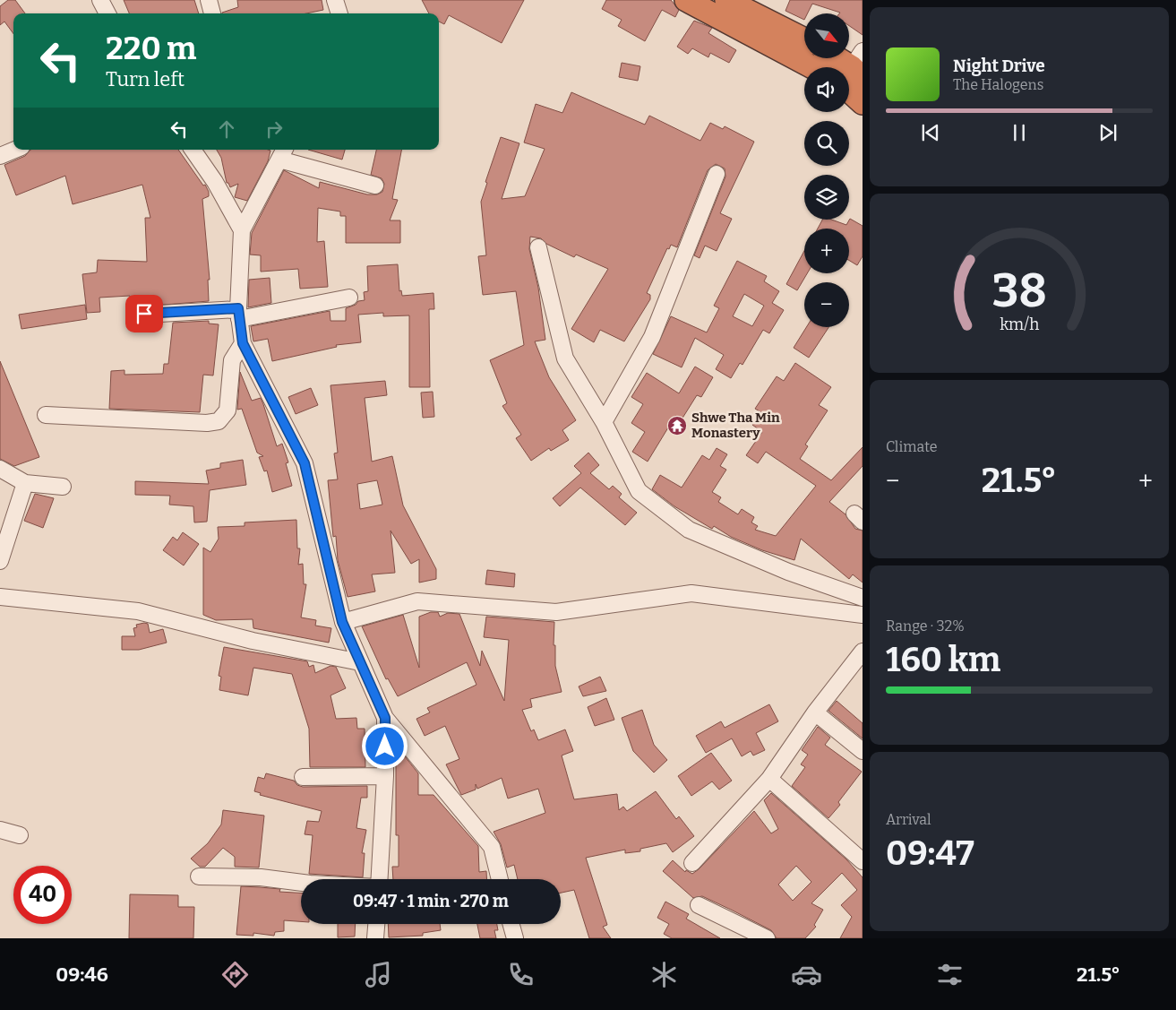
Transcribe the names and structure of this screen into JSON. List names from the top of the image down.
{
  "places": {
    "temple": ["Shwe Tha Min Monastery"]
  },
  "north": "bottom right",
  "page": {
    "map_buttons": ["+", "−"],
    "turn": ["220 m", "Turn left"],
    "song": ["Night Drive", "The Halogens"],
    "tile": [
      "Climate",
      ["Range · 32%", "160 km"],
      ["Arrival", "09:47"]
    ],
    "heat": ["−", "21.5°", "+"],
    "limit": "40",
    "trip": "09:47 · 1 min · 270 m",
    "tabs": ["09:46", "21.5°"],
    "gauge": ["38", "km/h"]
  }
}
